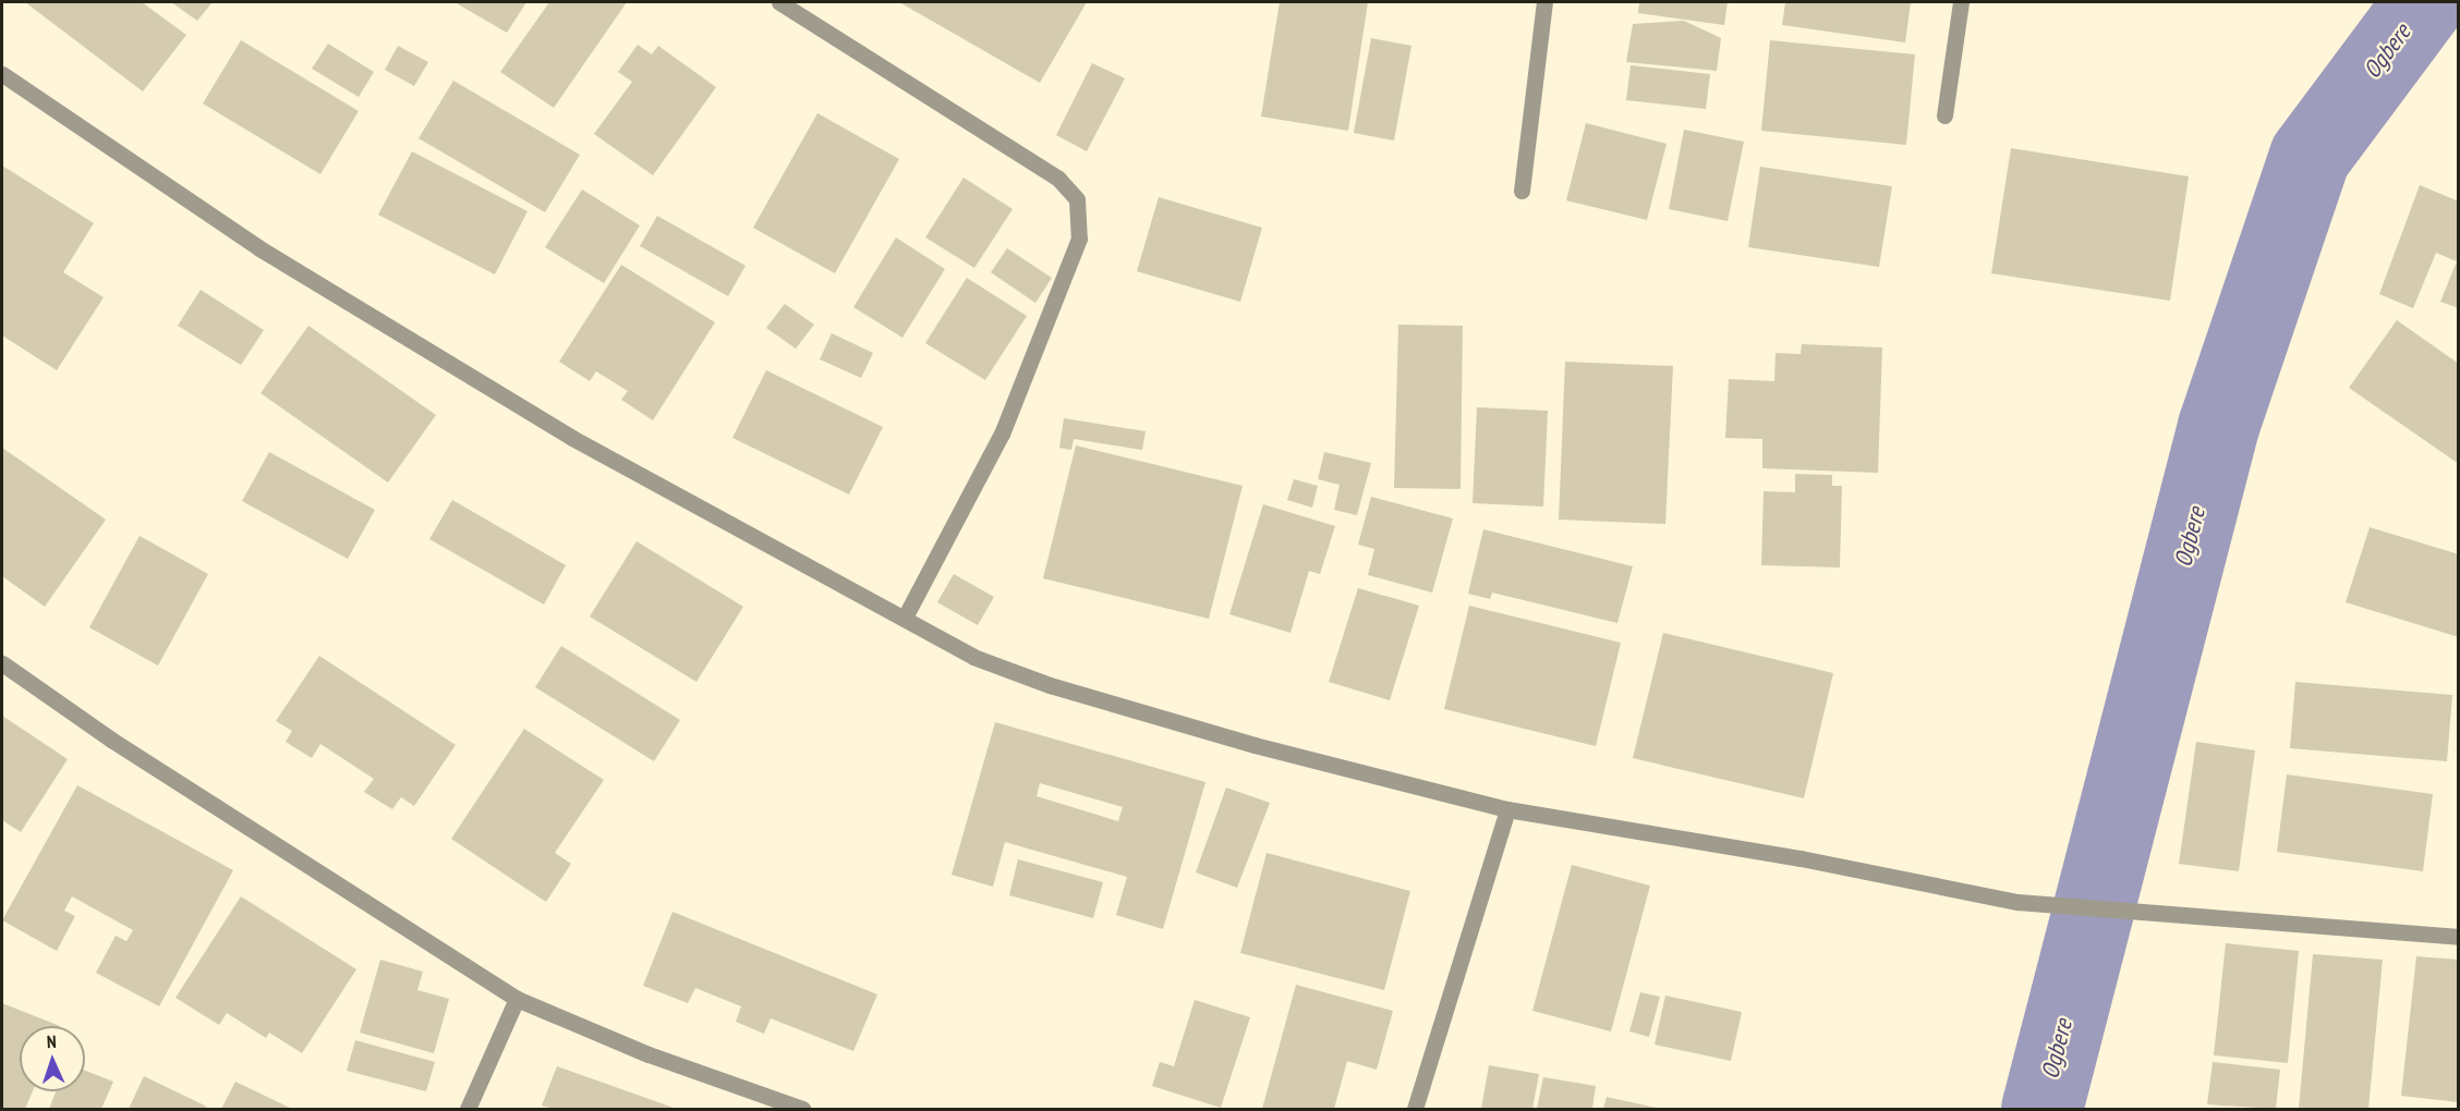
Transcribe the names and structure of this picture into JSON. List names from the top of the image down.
{
  "water": ["Ogbere"],
  "north": "top"
}
